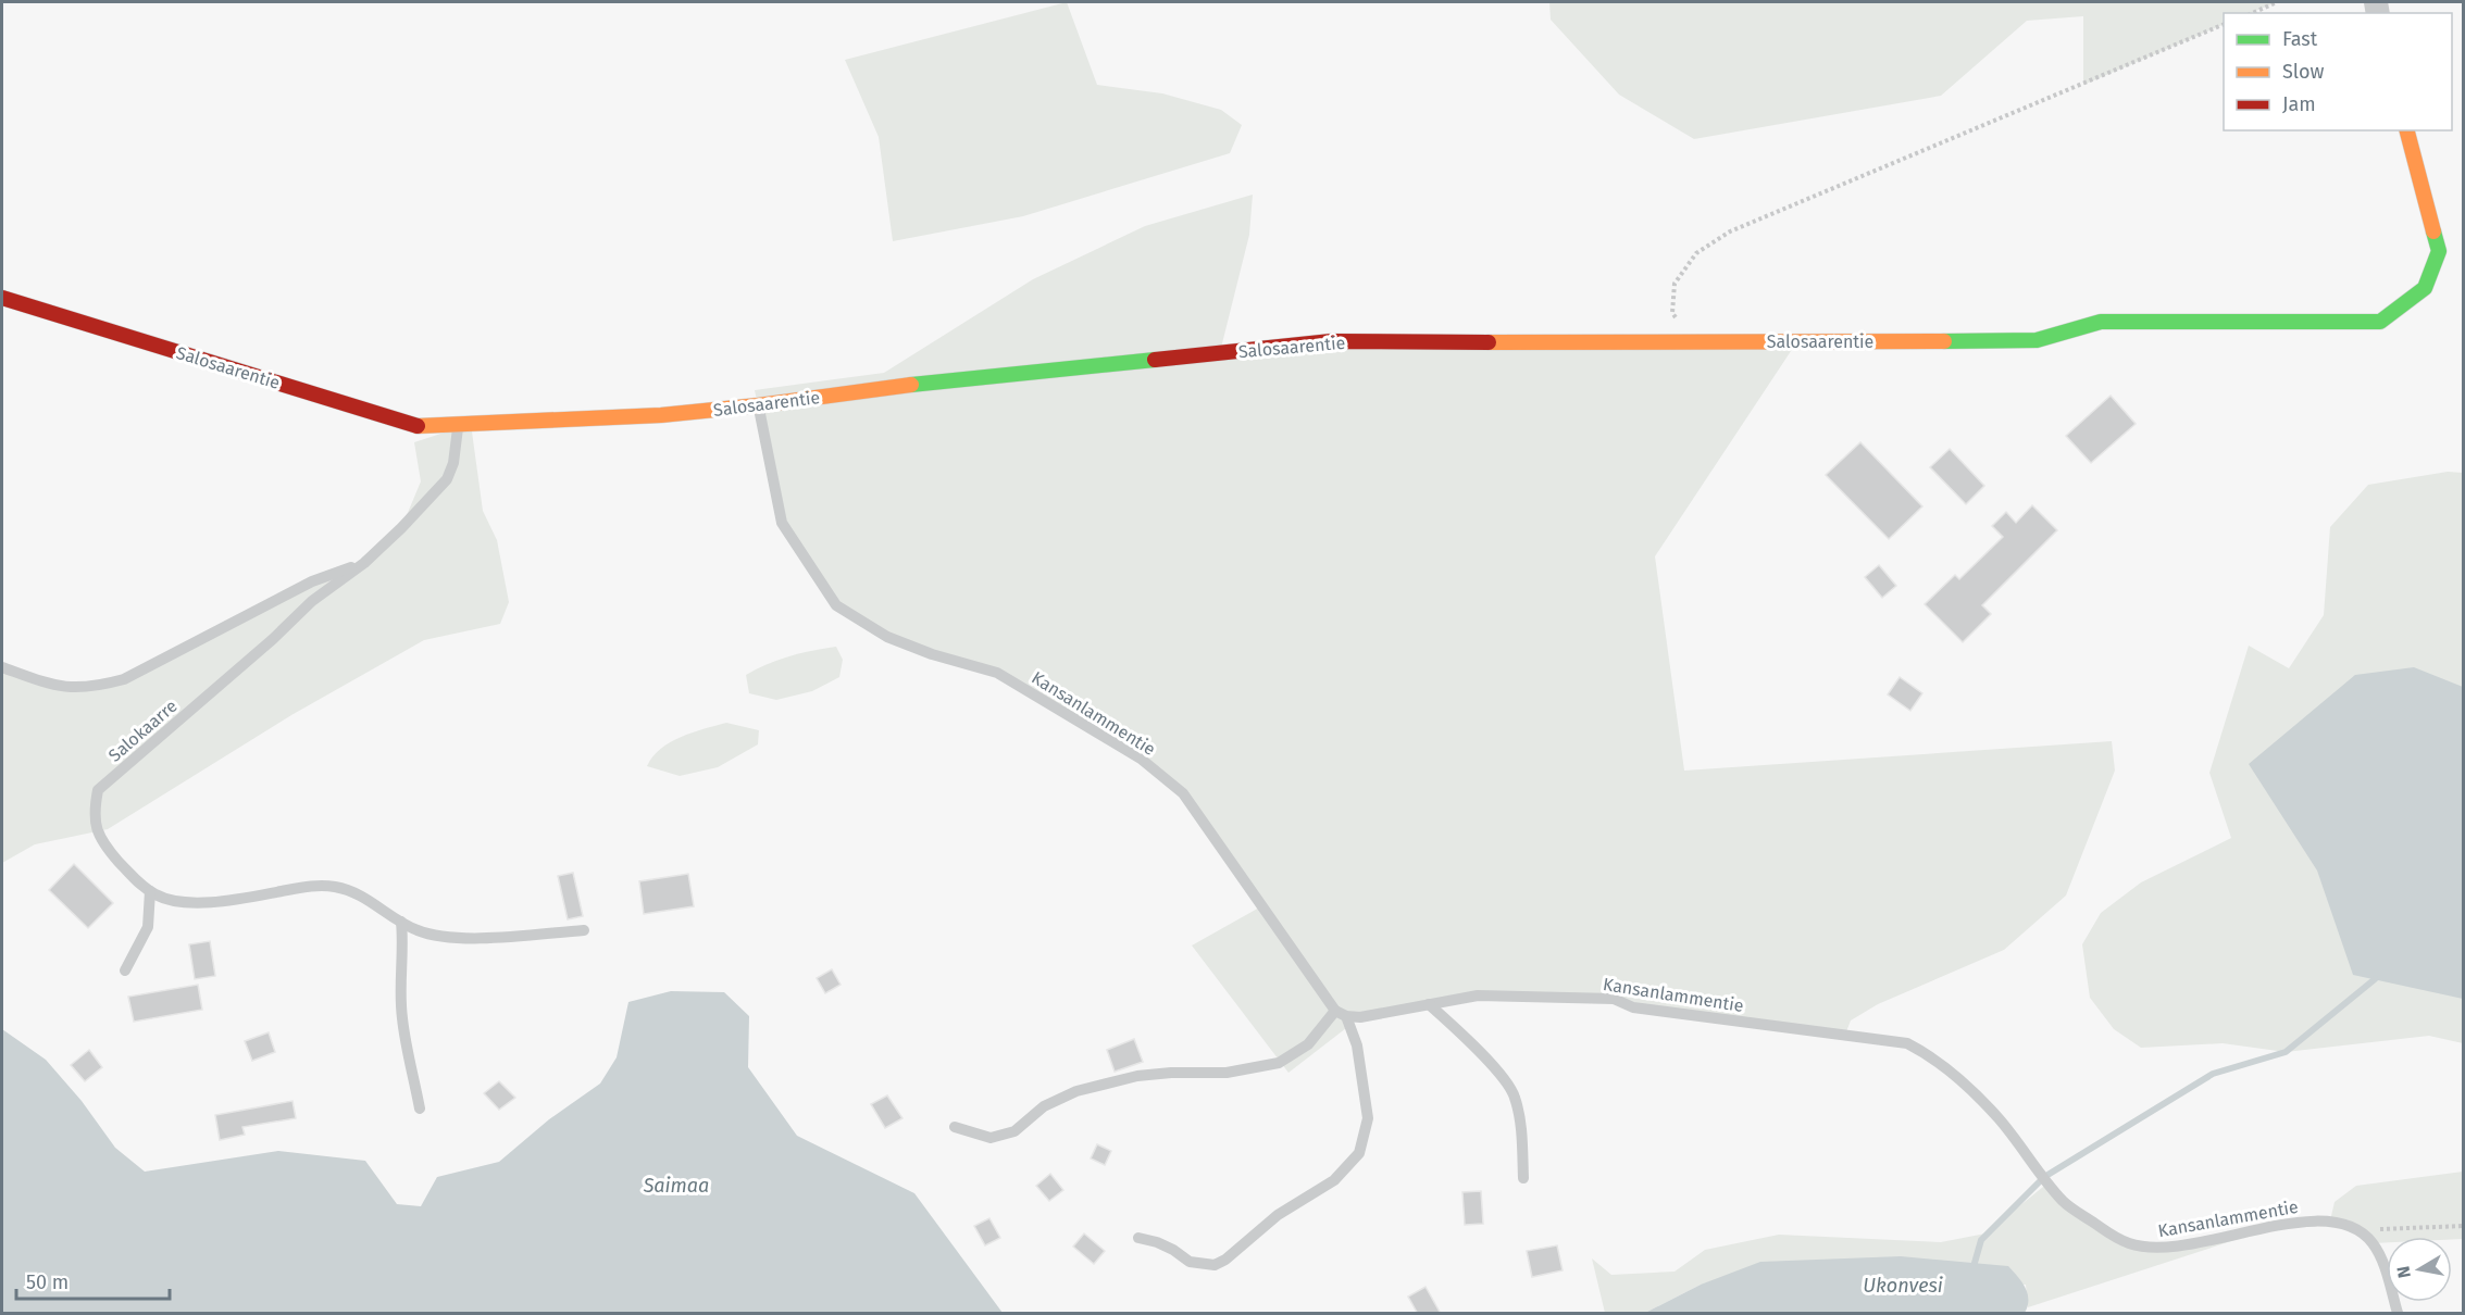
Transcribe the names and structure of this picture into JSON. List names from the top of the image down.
{
  "streets": {
    "street": ["Salosaarentie"],
    "lane": ["Kansanlammentie", "Salokaarre"]
  },
  "crossings": [
    ["Salosaarentie", "Kansanlammentie"],
    ["Salosaarentie", "Salokaarre"]
  ],
  "water": ["Saimaa", "Ukonvesi"],
  "legend": ["Fast", "Slow", "Jam"],
  "scale_bar": "50 m",
  "north": "left"
}
